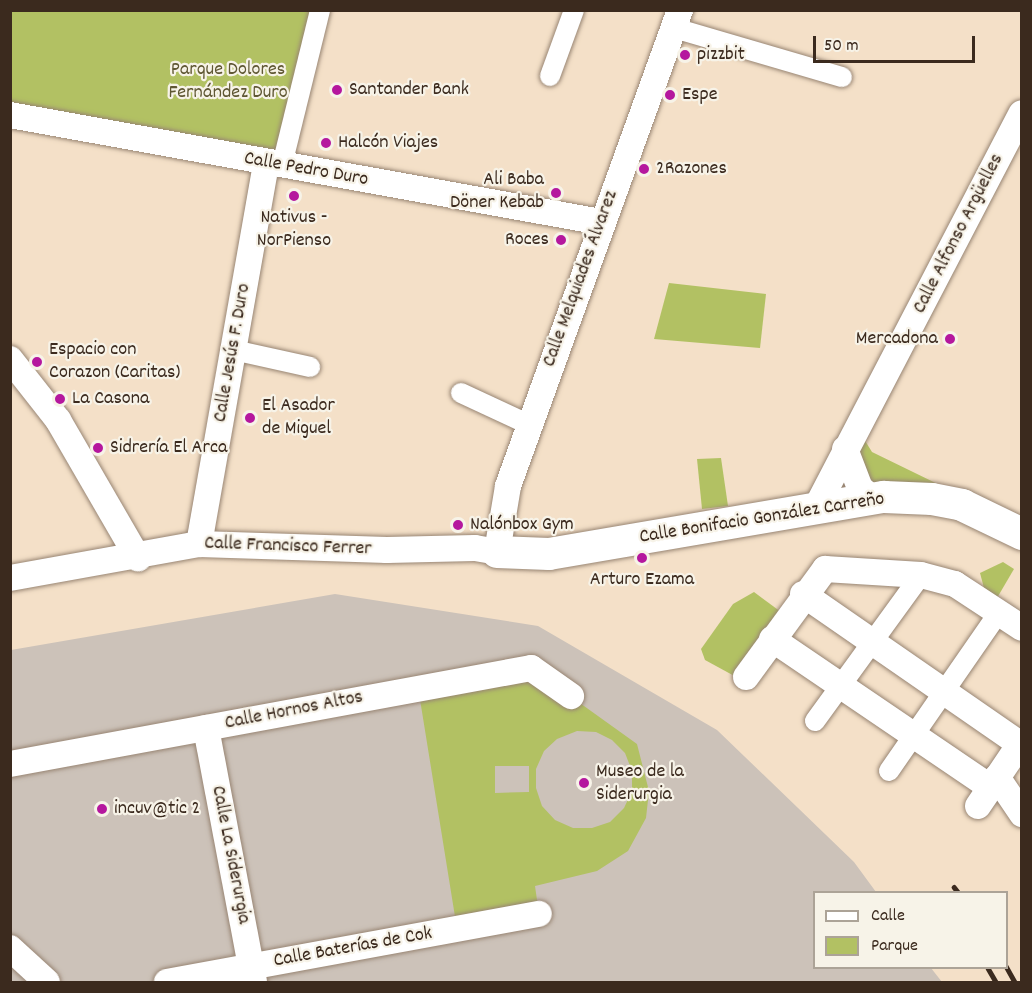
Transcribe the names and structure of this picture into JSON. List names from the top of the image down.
{
  "streets": {
    "street": [
      "Calle Pedro Duro",
      "Calle Alfonso Argüelles",
      "Calle Melquiades Álvarez",
      "Calle Jesús F. Duro",
      "Calle Bonifacio González Carreño",
      "Calle Francisco Ferrer",
      "Calle Hornos Altos",
      "Calle La Siderurgia",
      "Calle Baterías de Cok"
    ]
  },
  "crossings": [
    ["Calle Pedro Duro", "Calle Melquiades Álvarez"],
    ["Calle Pedro Duro", "Calle Jesús F. Duro"],
    ["Calle Alfonso Argüelles", "Calle Bonifacio González Carreño"],
    ["Calle Melquiades Álvarez", "Calle Bonifacio González Carreño"],
    ["Calle Melquiades Álvarez", "Calle Francisco Ferrer"],
    ["Calle Jesús F. Duro", "Calle Francisco Ferrer"],
    ["Calle Bonifacio González Carreño", "Calle Francisco Ferrer"],
    ["Calle Hornos Altos", "Calle La Siderurgia"],
    ["Calle La Siderurgia", "Calle Baterías de Cok"]
  ],
  "parks": ["Parque Dolores Fernández Duro"],
  "places": [
    "pizzbit",
    "Santander Bank",
    "Espe",
    "Halcón Viajes",
    "2Razones",
    "Ali Baba Döner Kebab",
    "Nativus - NorPienso",
    "Roces",
    "Mercadona",
    "Espacio con Corazon (Caritas)",
    "La Casona",
    "El Asador de Miguel",
    "Sidrería El Arca",
    "Nalónbox Gym",
    "Arturo Ezama",
    "Museo de la Siderurgia",
    "incuv@tic 2"
  ],
  "legend": ["Calle", "Parque"],
  "scale_bar": "50 m"
}
